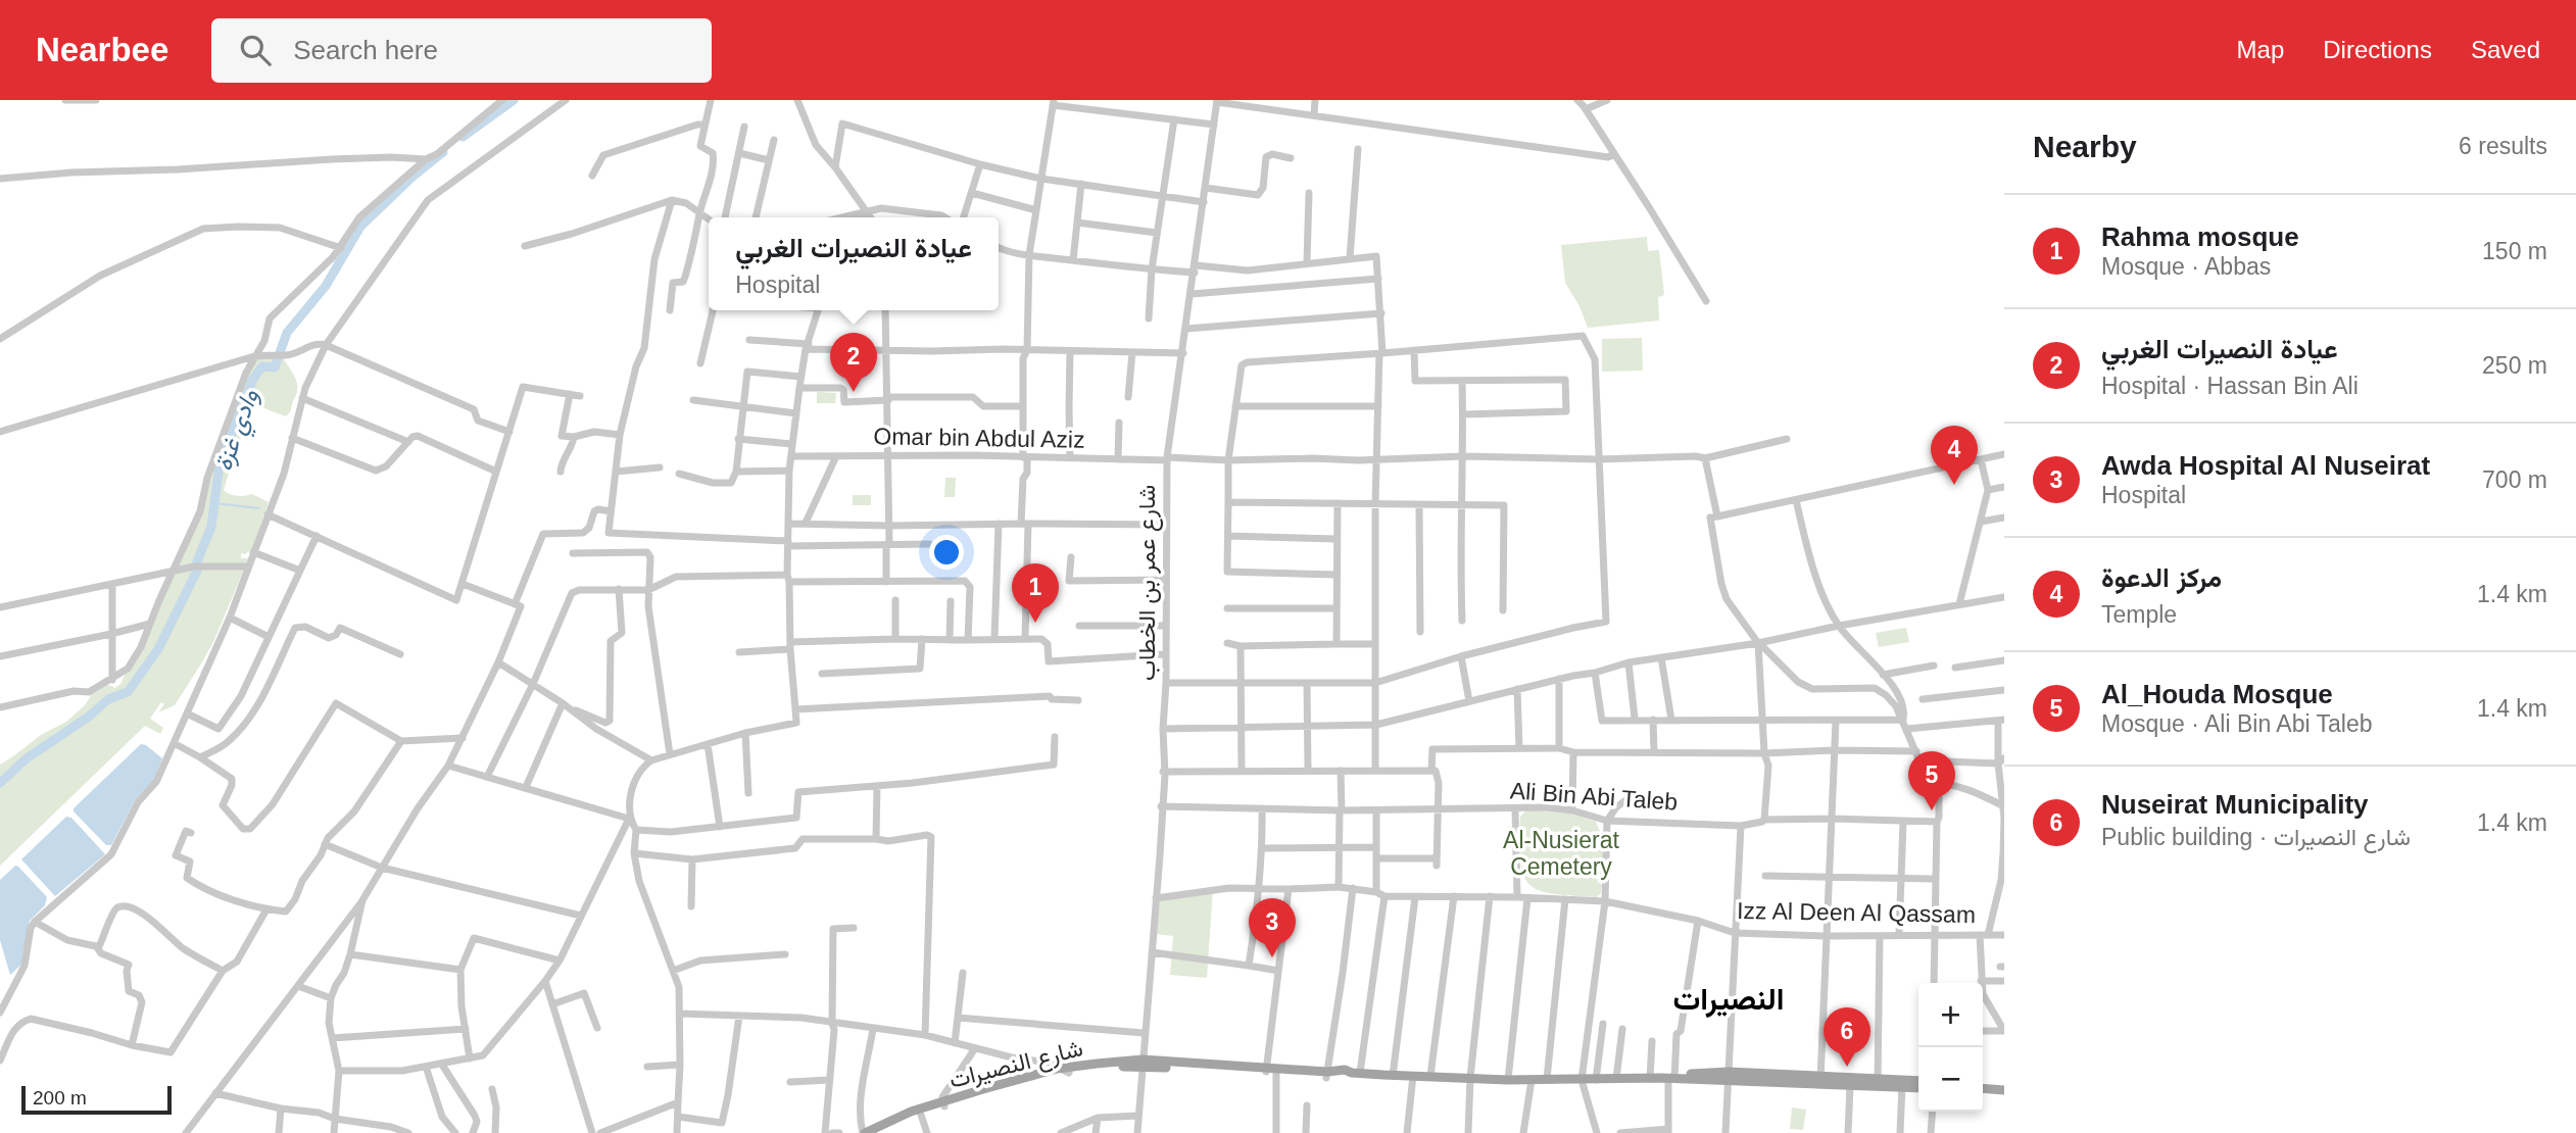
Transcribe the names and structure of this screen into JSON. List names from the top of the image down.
{
  "streets": {
    "main road": ["شارع النصيرات"],
    "street": [
      "Omar bin Abdul Aziz",
      "شارع عمر بن الخطاب",
      "Ali Bin Abi Taleb",
      "Izz Al Deen Al Qassam"
    ]
  },
  "crossings": [
    ["Omar bin Abdul Aziz", "شارع عمر بن الخطاب"],
    ["شارع عمر بن الخطاب", "Ali Bin Abi Taleb"],
    ["شارع عمر بن الخطاب", "Izz Al Deen Al Qassam"]
  ],
  "districts": ["النصيرات"],
  "water": ["وادي غزة"],
  "parks": ["Al-Nusierat Cemetery"],
  "scale_bar": "200 m",
  "page": {
    "header": "Nearbee",
    "search": "Search here",
    "nav": ["Map", "Directions", "Saved"],
    "heading": ["Nearby", "6 results"],
    "list": [
      {
        "mark": "1",
        "name": "Rahma mosque",
        "note": "Mosque · Abbas",
        "value": "150 m"
      },
      {
        "mark": "2",
        "name": "عيادة النصيرات الغربي",
        "note": "Hospital · Hassan Bin Ali",
        "value": "250 m"
      },
      {
        "mark": "3",
        "name": "Awda Hospital Al Nuseirat",
        "note": "Hospital",
        "value": "700 m"
      },
      {
        "mark": "4",
        "name": "مركز الدعوة",
        "note": "Temple",
        "value": "1.4 km"
      },
      {
        "mark": "5",
        "name": "Al_Houda Mosque",
        "note": "Mosque · Ali Bin Abi Taleb",
        "value": "1.4 km"
      },
      {
        "mark": "6",
        "name": "Nuseirat Municipality",
        "note": "Public building · شارع النصيرات",
        "value": "1.4 km"
      }
    ],
    "popup": ["عيادة النصيرات الغربي", "Hospital"],
    "pins": [
      "2",
      "4",
      "1",
      "5",
      "3",
      "6"
    ],
    "map_buttons": ["+", "−"],
    "scale": "200 m"
  }
}
